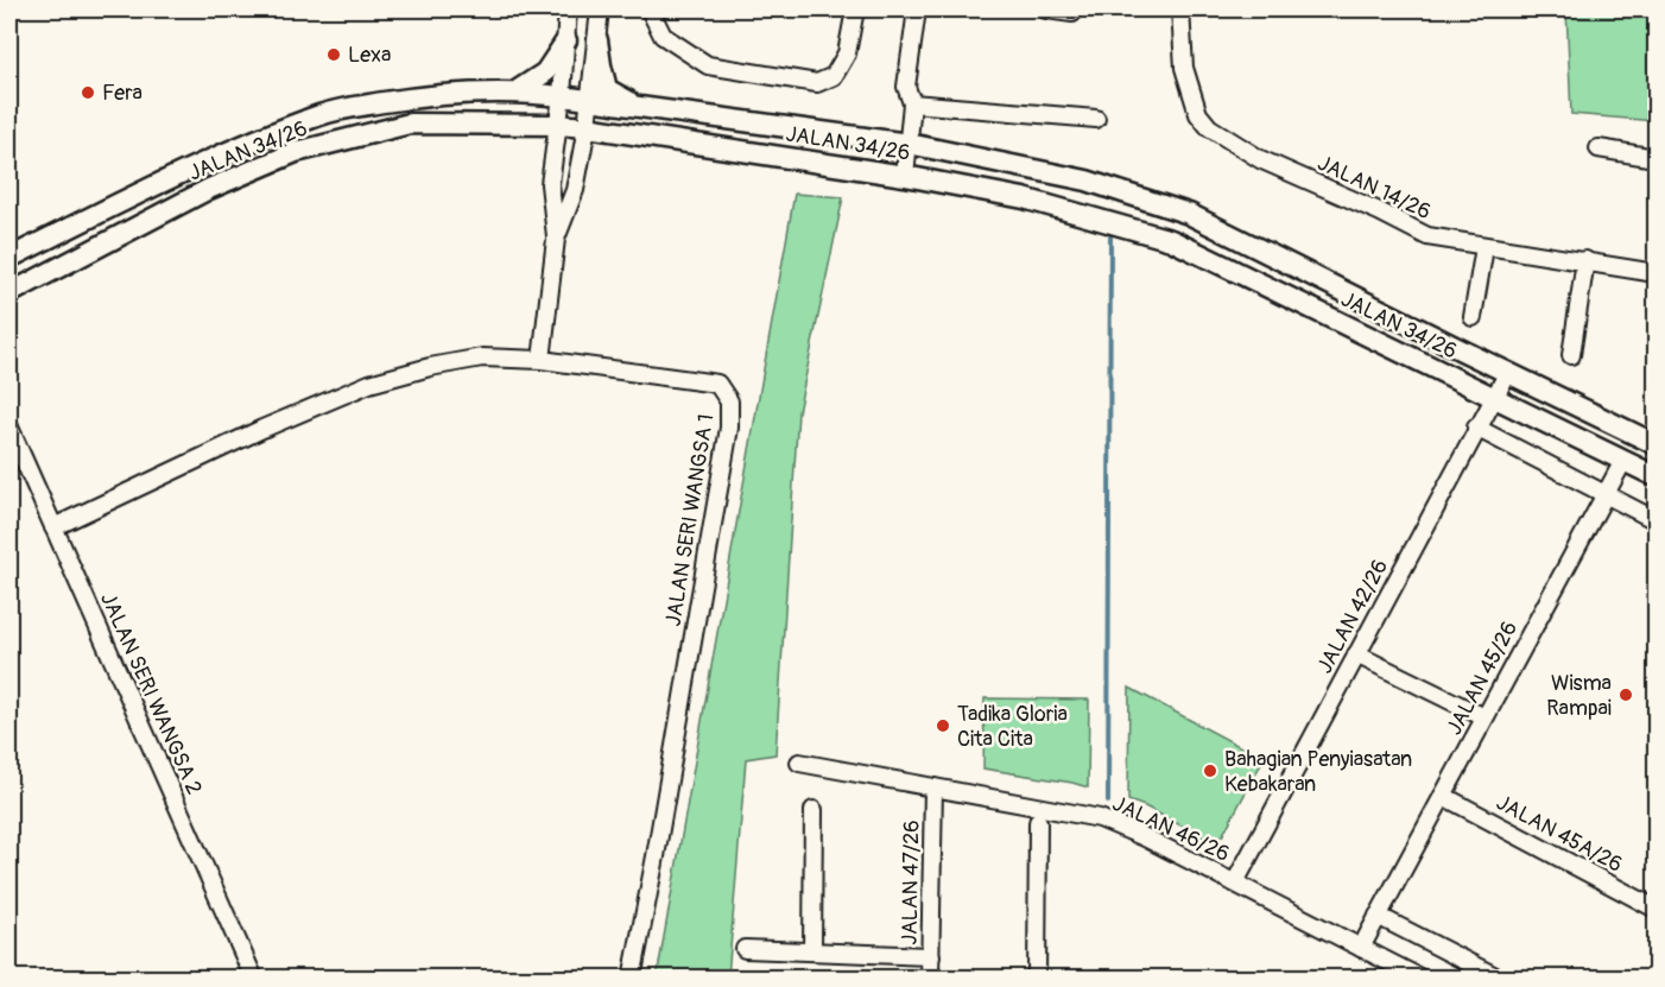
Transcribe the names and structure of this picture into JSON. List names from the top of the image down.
{
  "streets": {
    "main road": ["JALAN 34/26"],
    "street": [
      "JALAN 14/26",
      "JALAN SERI WANGSA 1",
      "JALAN 42/26",
      "JALAN 45/26",
      "JALAN SERI WANGSA 2",
      "JALAN 46/26",
      "JALAN 45A/26",
      "JALAN 47/26"
    ]
  },
  "crossings": [
    ["JALAN 34/26", "JALAN 42/26"],
    ["JALAN 34/26", "JALAN 45/26"],
    ["JALAN SERI WANGSA 1", "JALAN SERI WANGSA 2"],
    ["JALAN 42/26", "JALAN 46/26"],
    ["JALAN 45/26", "JALAN 46/26"],
    ["JALAN 45/26", "JALAN 45A/26"],
    ["JALAN 46/26", "JALAN 47/26"]
  ],
  "places": [
    "Lexa",
    "Fera",
    "Wisma Rampai",
    "Tadika Gloria Cita Cita",
    "Bahagian Penyiasatan Kebakaran"
  ]
}
